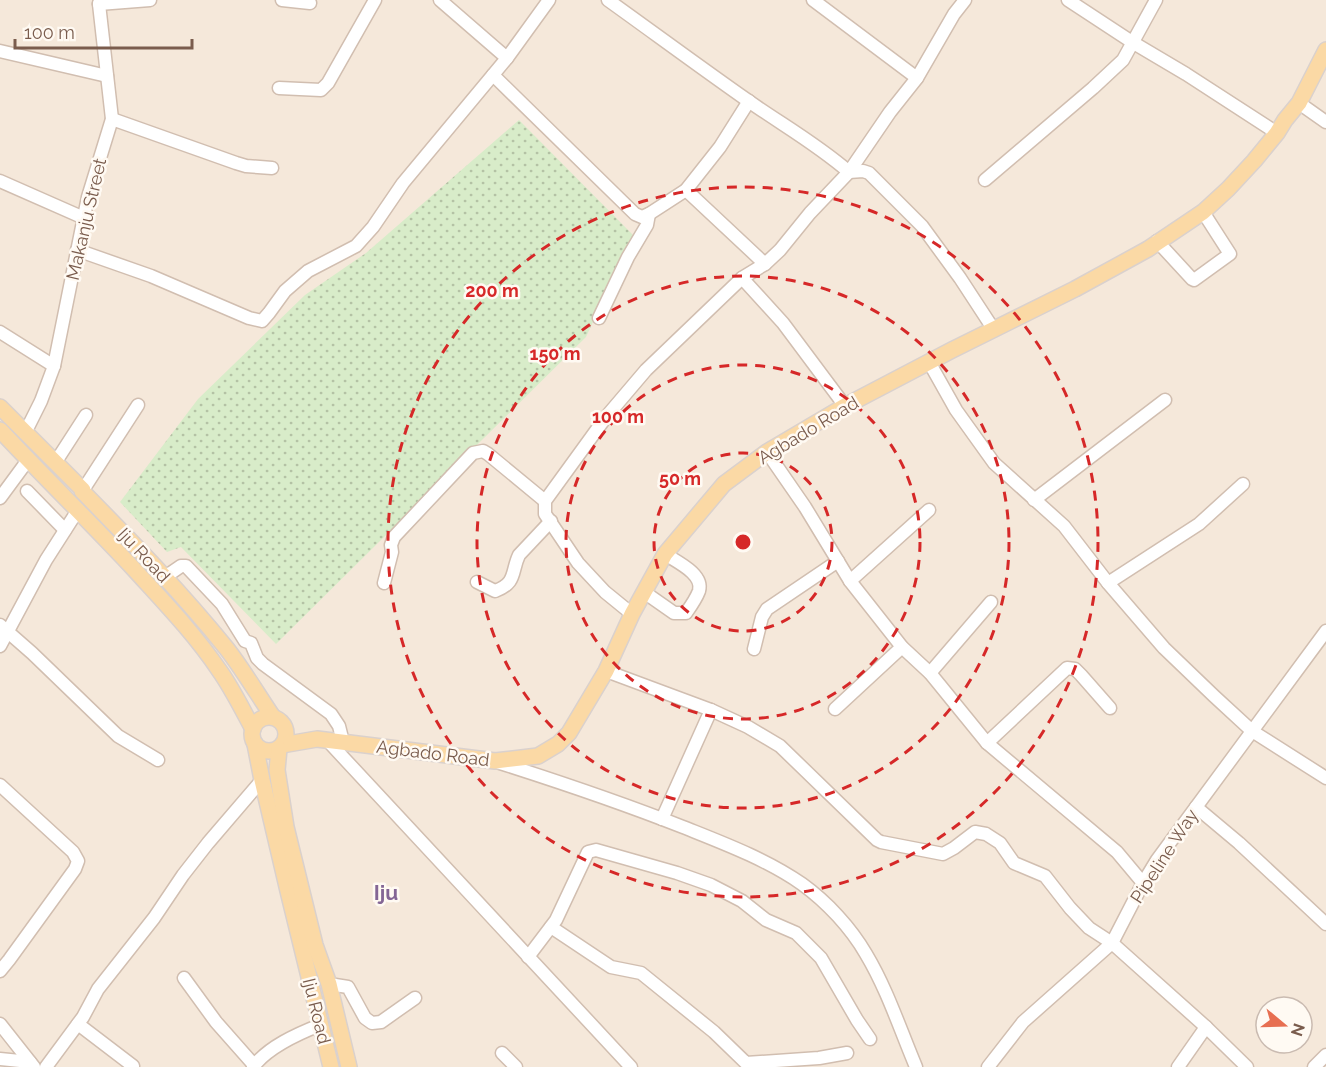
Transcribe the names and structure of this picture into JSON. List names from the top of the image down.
{
  "streets": {
    "main road": ["Agbado Road", "Iju Road"],
    "street": ["Makanju Street", "Pipeline Way"]
  },
  "crossings": [
    ["Makanju Street", "Iju Road"],
    ["Agbado Road", "Iju Road"]
  ],
  "districts": ["Iju"],
  "scale_bar": "100 m",
  "north": "right",
  "rings": [
    "200 m",
    "150 m",
    "100 m",
    "50 m"
  ]
}
